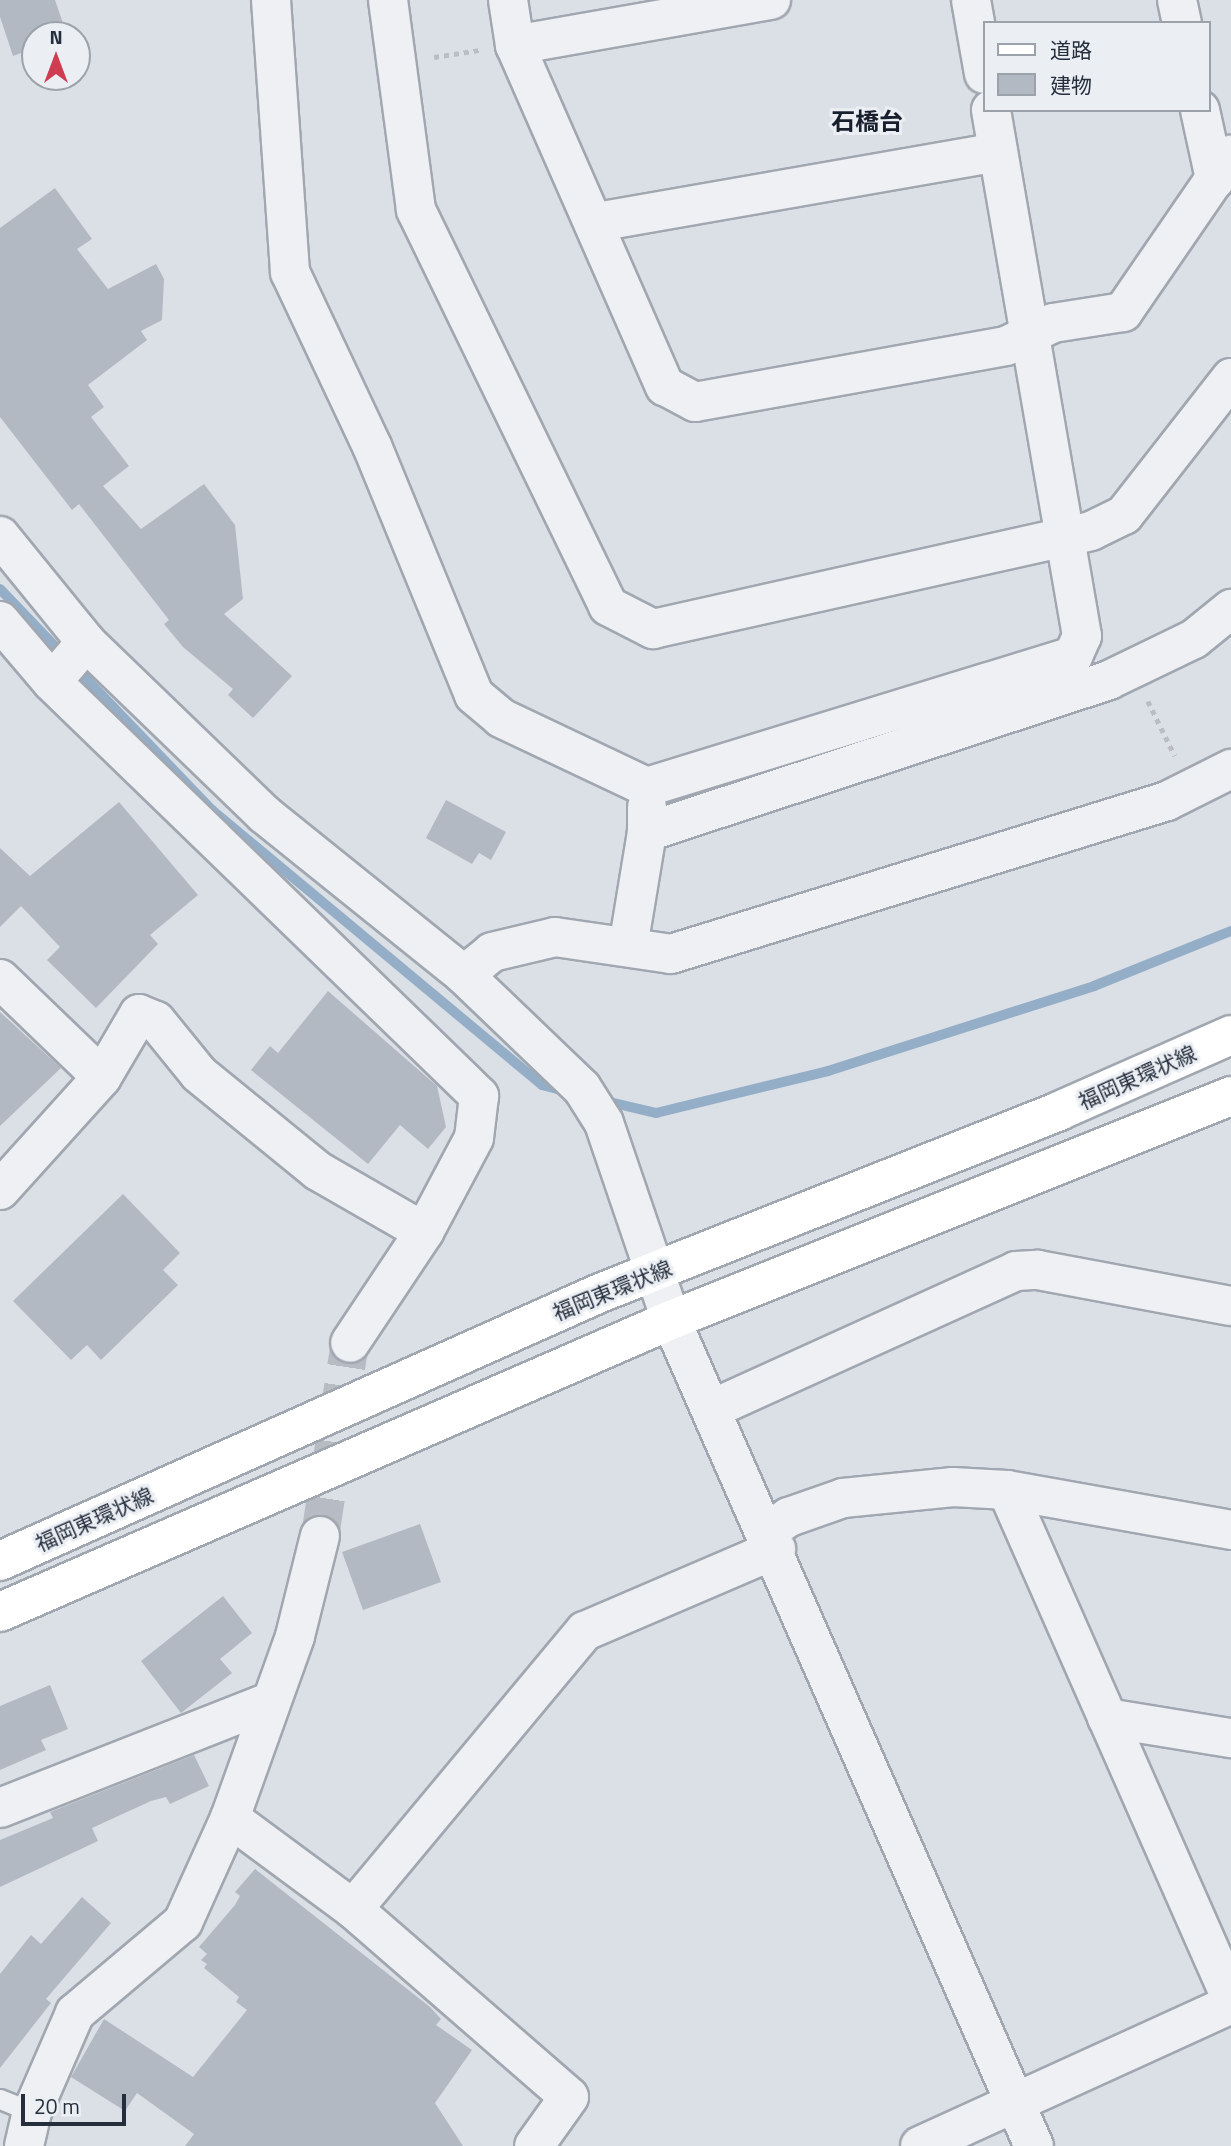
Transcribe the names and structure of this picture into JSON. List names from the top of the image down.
{
  "streets": {
    "main road": ["福岡東環状線"]
  },
  "districts": ["石橋台"],
  "legend": ["道路", "建物"],
  "scale_bar": "20 m",
  "north": "top"
}
